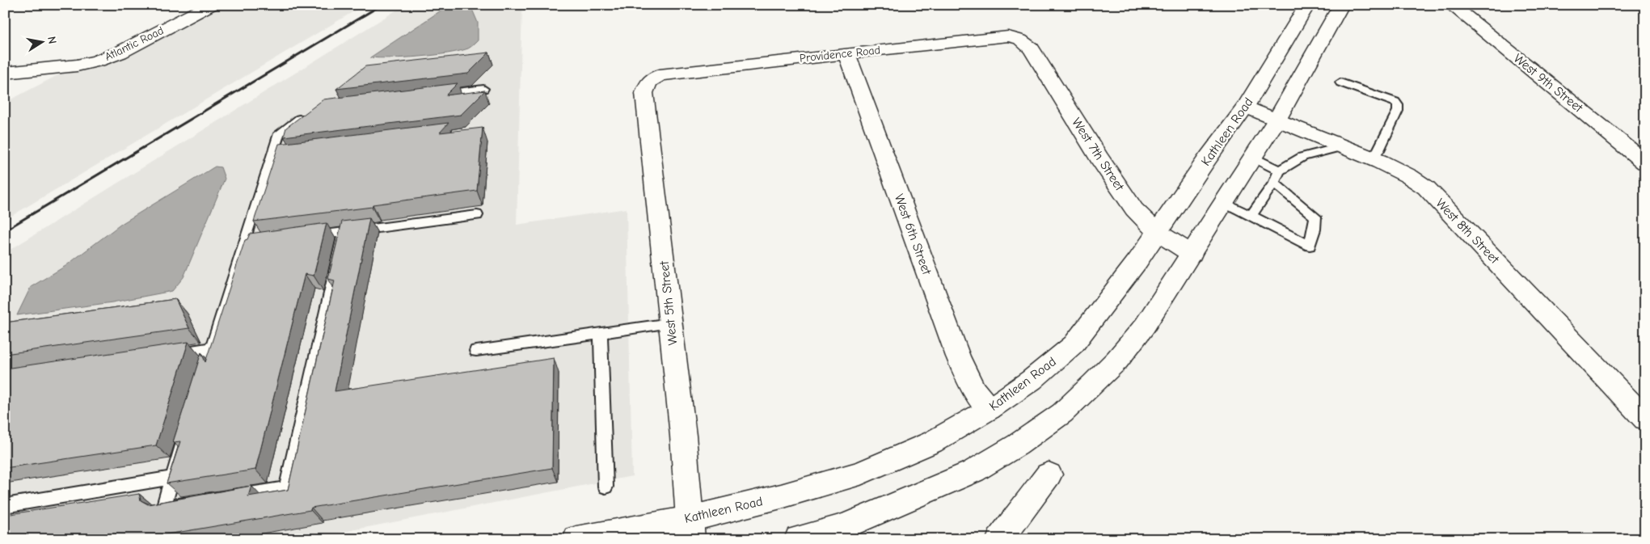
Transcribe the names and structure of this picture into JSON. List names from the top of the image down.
{
  "streets": {
    "street": [
      "Atlantic Road",
      "Providence Road",
      "West 9th Street",
      "Kathleen Road",
      "West 7th Street",
      "West 8th Street",
      "West 6th Street",
      "West 5th Street"
    ]
  },
  "crossings": [
    ["Providence Road", "West 7th Street"],
    ["Providence Road", "West 6th Street"],
    ["Providence Road", "West 5th Street"],
    ["Kathleen Road", "West 7th Street"],
    ["Kathleen Road", "West 8th Street"],
    ["Kathleen Road", "West 6th Street"],
    ["Kathleen Road", "West 5th Street"]
  ],
  "north": "right"
}
